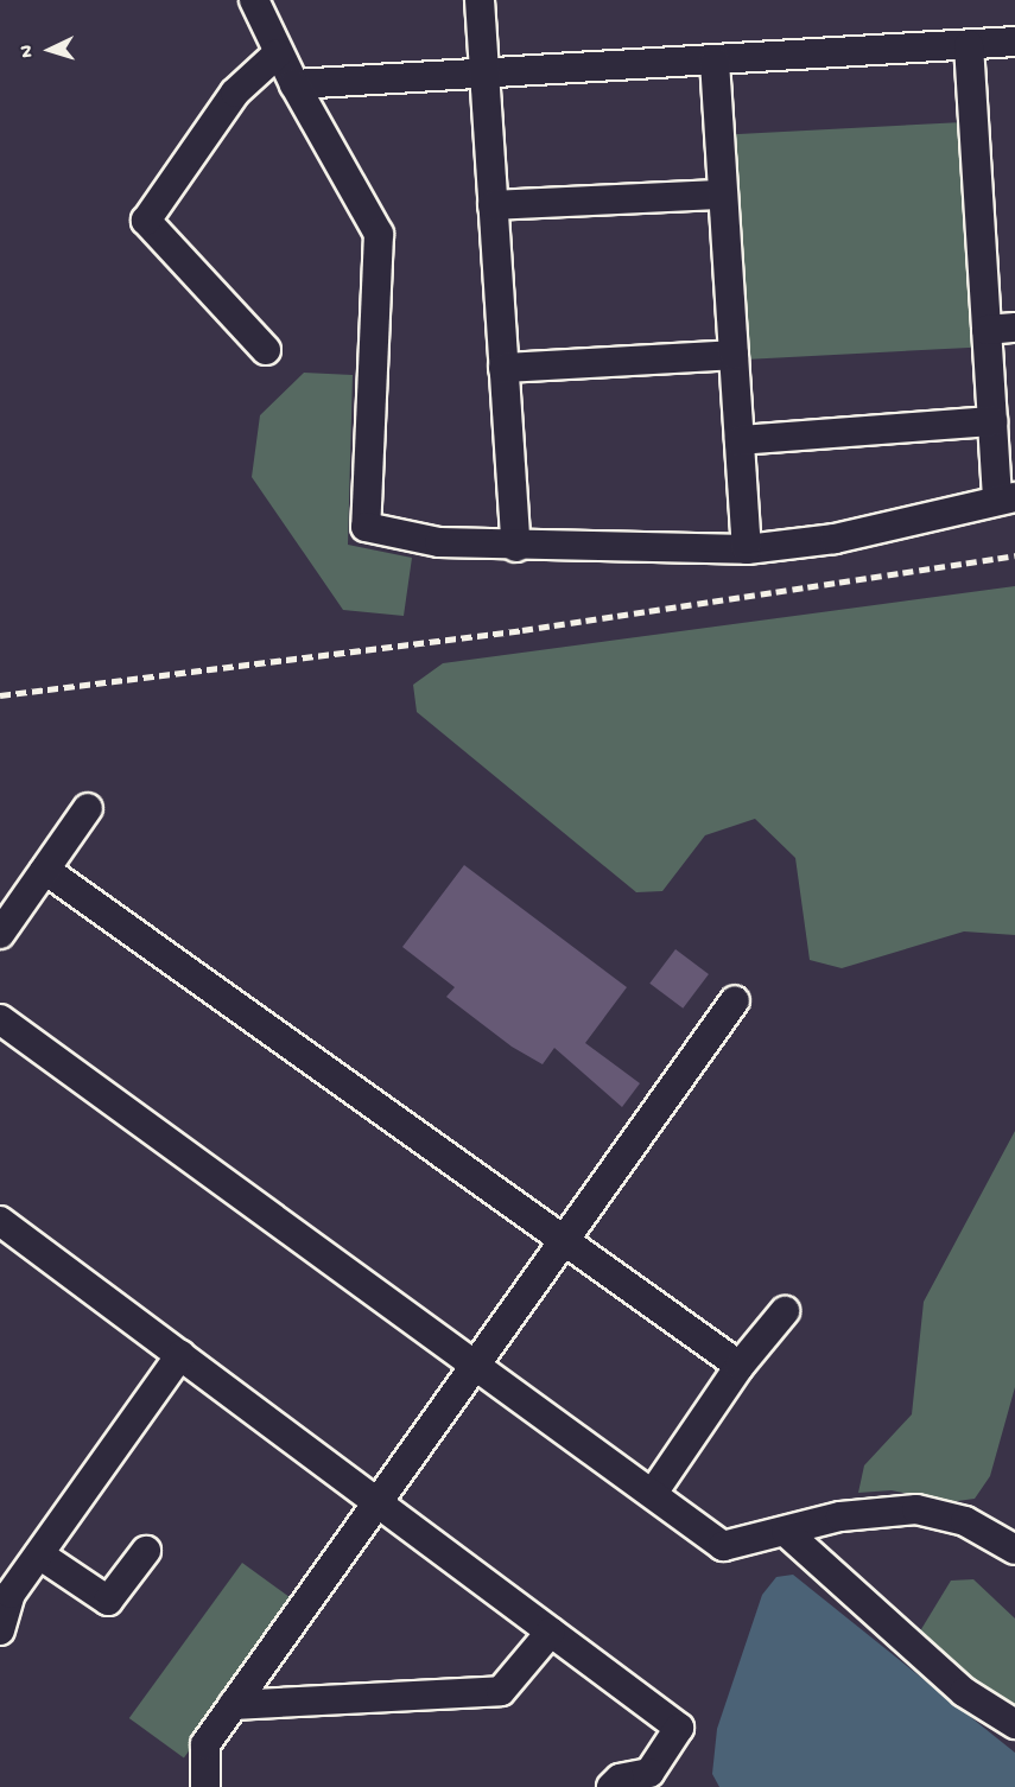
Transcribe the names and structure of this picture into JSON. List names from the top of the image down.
{
  "north": "left"
}
